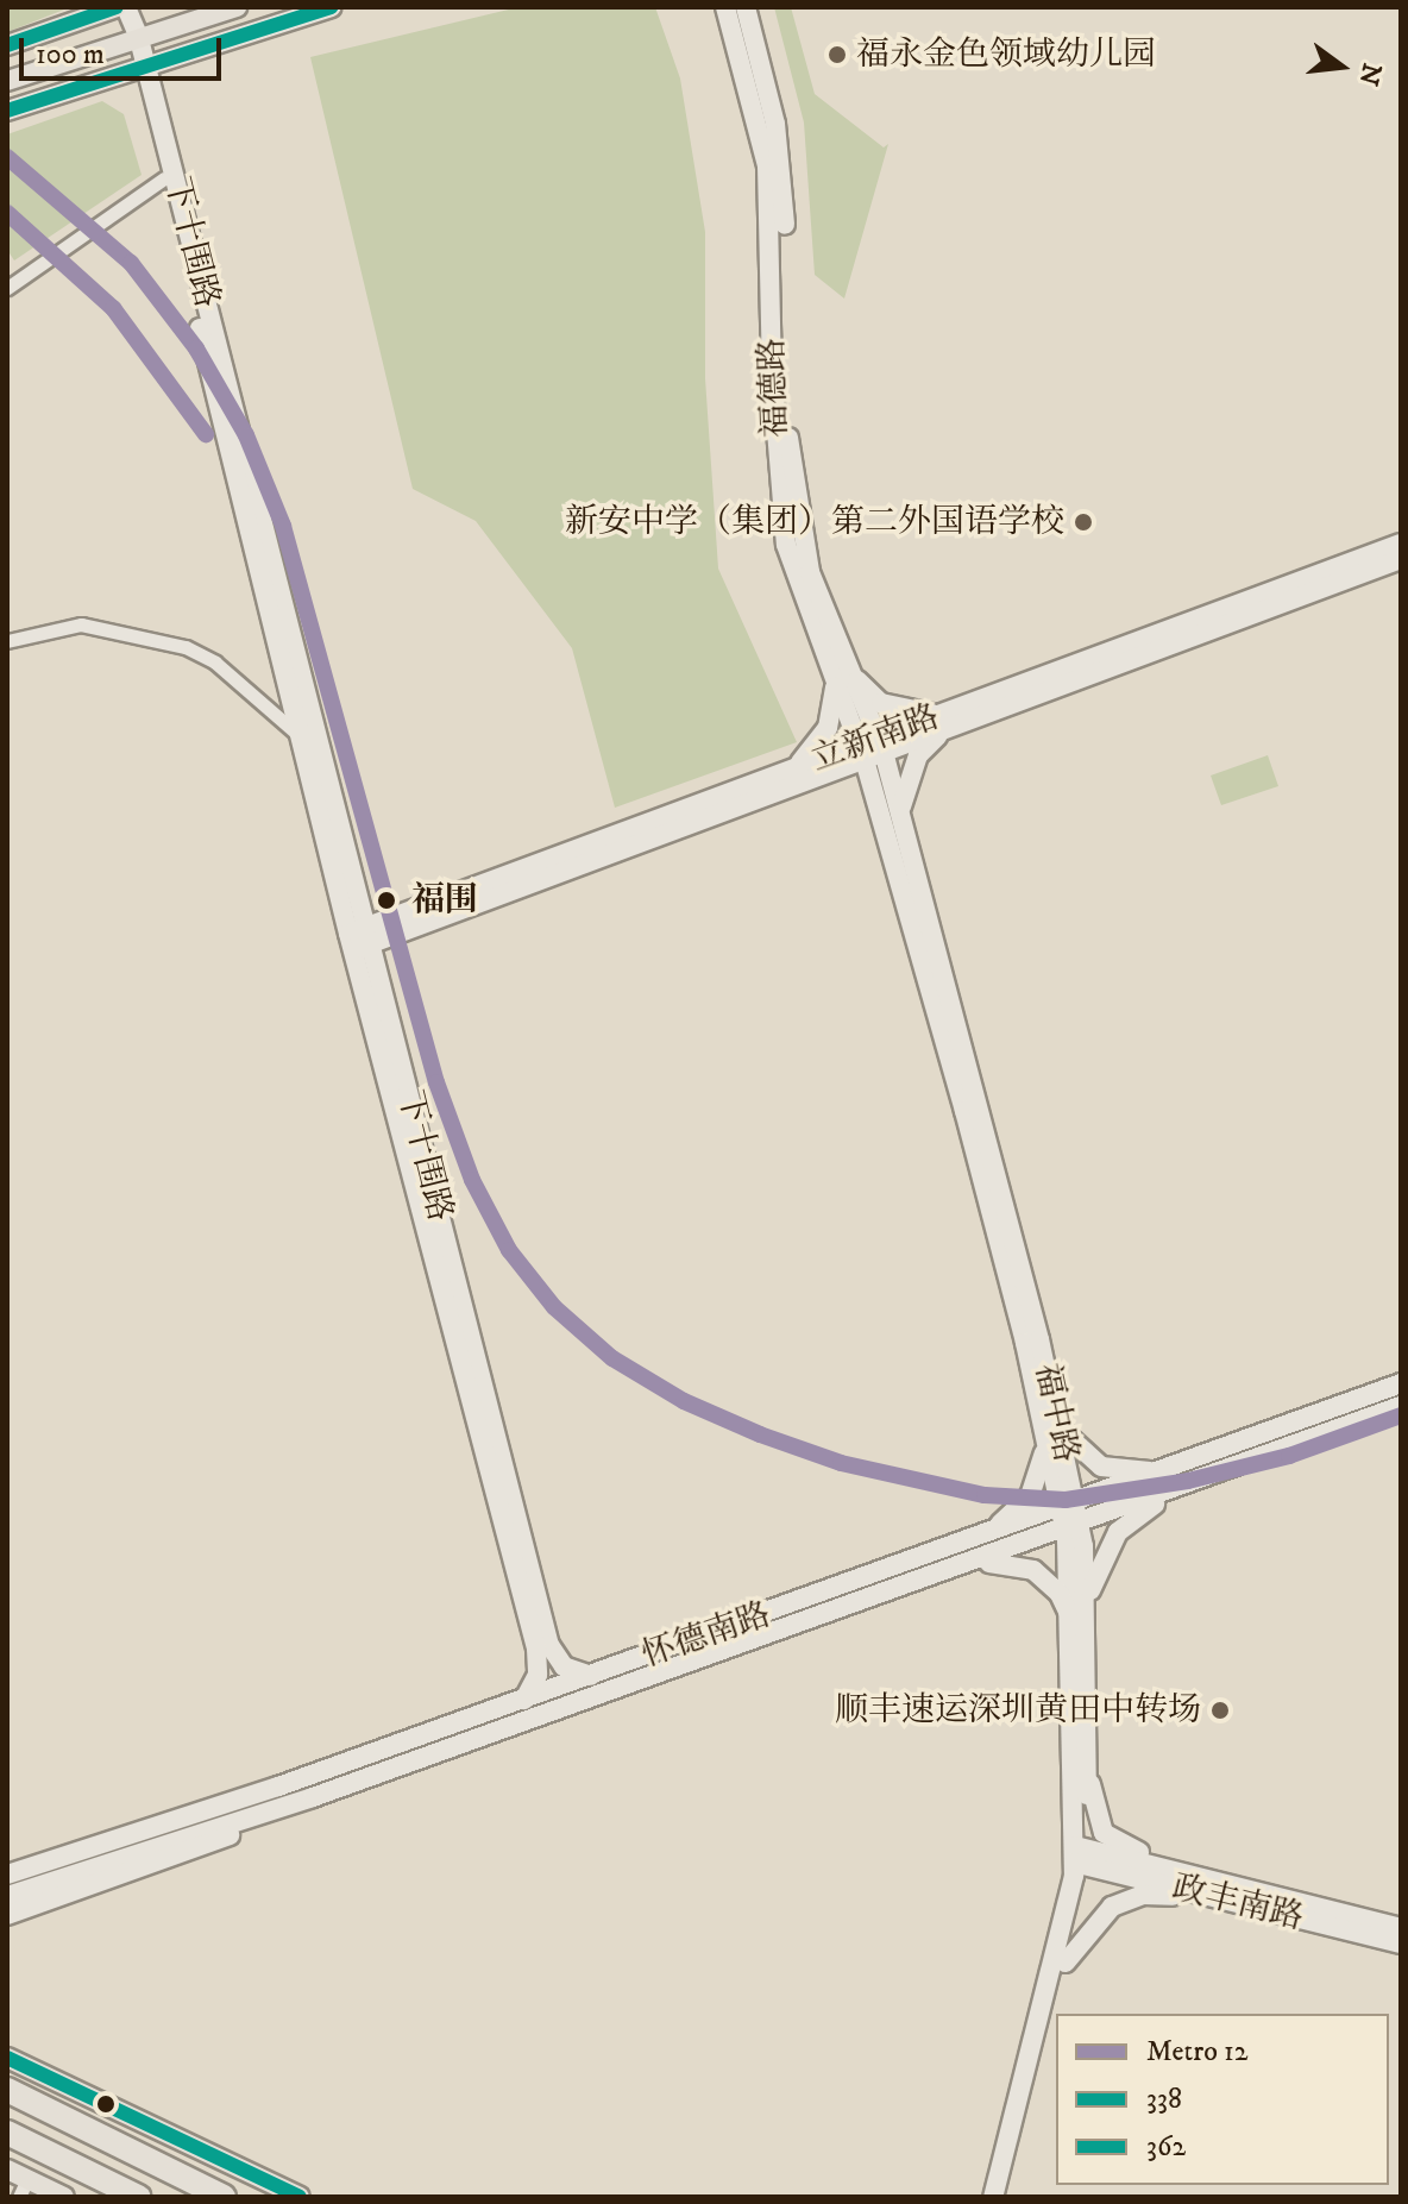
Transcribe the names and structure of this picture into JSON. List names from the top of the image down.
{
  "streets": {
    "street": [
      "下十围路",
      "福德路",
      "立新南路",
      "福中路",
      "怀德南路",
      "政丰南路"
    ]
  },
  "crossings": [
    ["下十围路", "立新南路"],
    ["下十围路", "怀德南路"],
    ["福德路", "立新南路"],
    ["福德路", "福中路"],
    ["立新南路", "福中路"],
    ["福中路", "怀德南路"],
    ["福中路", "政丰南路"]
  ],
  "places": [
    "福永金色领域幼儿园",
    "新安中学（集团）第二外国语学校",
    "福围",
    "顺丰速运深圳黄田中转场"
  ],
  "lines": ["transit line 338", "metro line 12", "transit line 362"],
  "legend": ["Metro 12", "338", "362"],
  "scale_bar": "100 m",
  "north": "right"
}
